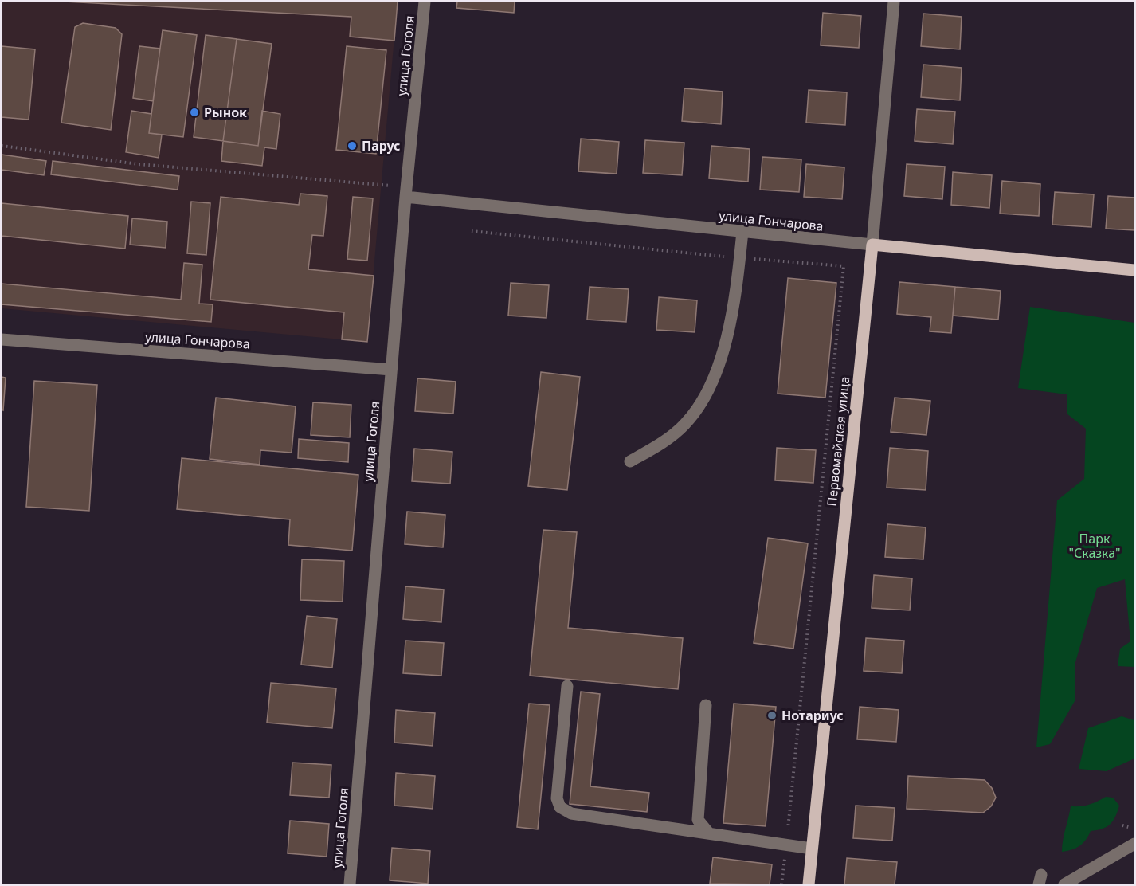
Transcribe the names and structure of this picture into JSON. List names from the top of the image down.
{
  "streets": {
    "main road": ["улица Гончарова", "Первомайская улица"],
    "street": ["улица Гоголя"]
  },
  "crossings": [
    ["улица Гоголя", "улица Гончарова"],
    ["улица Гончарова", "Первомайская улица"]
  ],
  "parks": ["Парк \"Сказка\""],
  "places": ["Рынок", "Парус", "Нотариус"]
}
